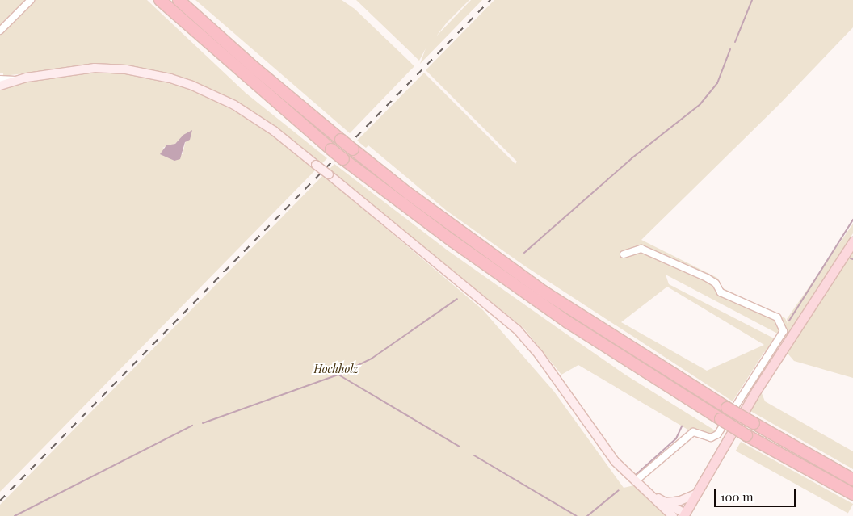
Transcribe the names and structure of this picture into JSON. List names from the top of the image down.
{
  "parks": ["Hochholz"],
  "scale_bar": "100 m"
}
